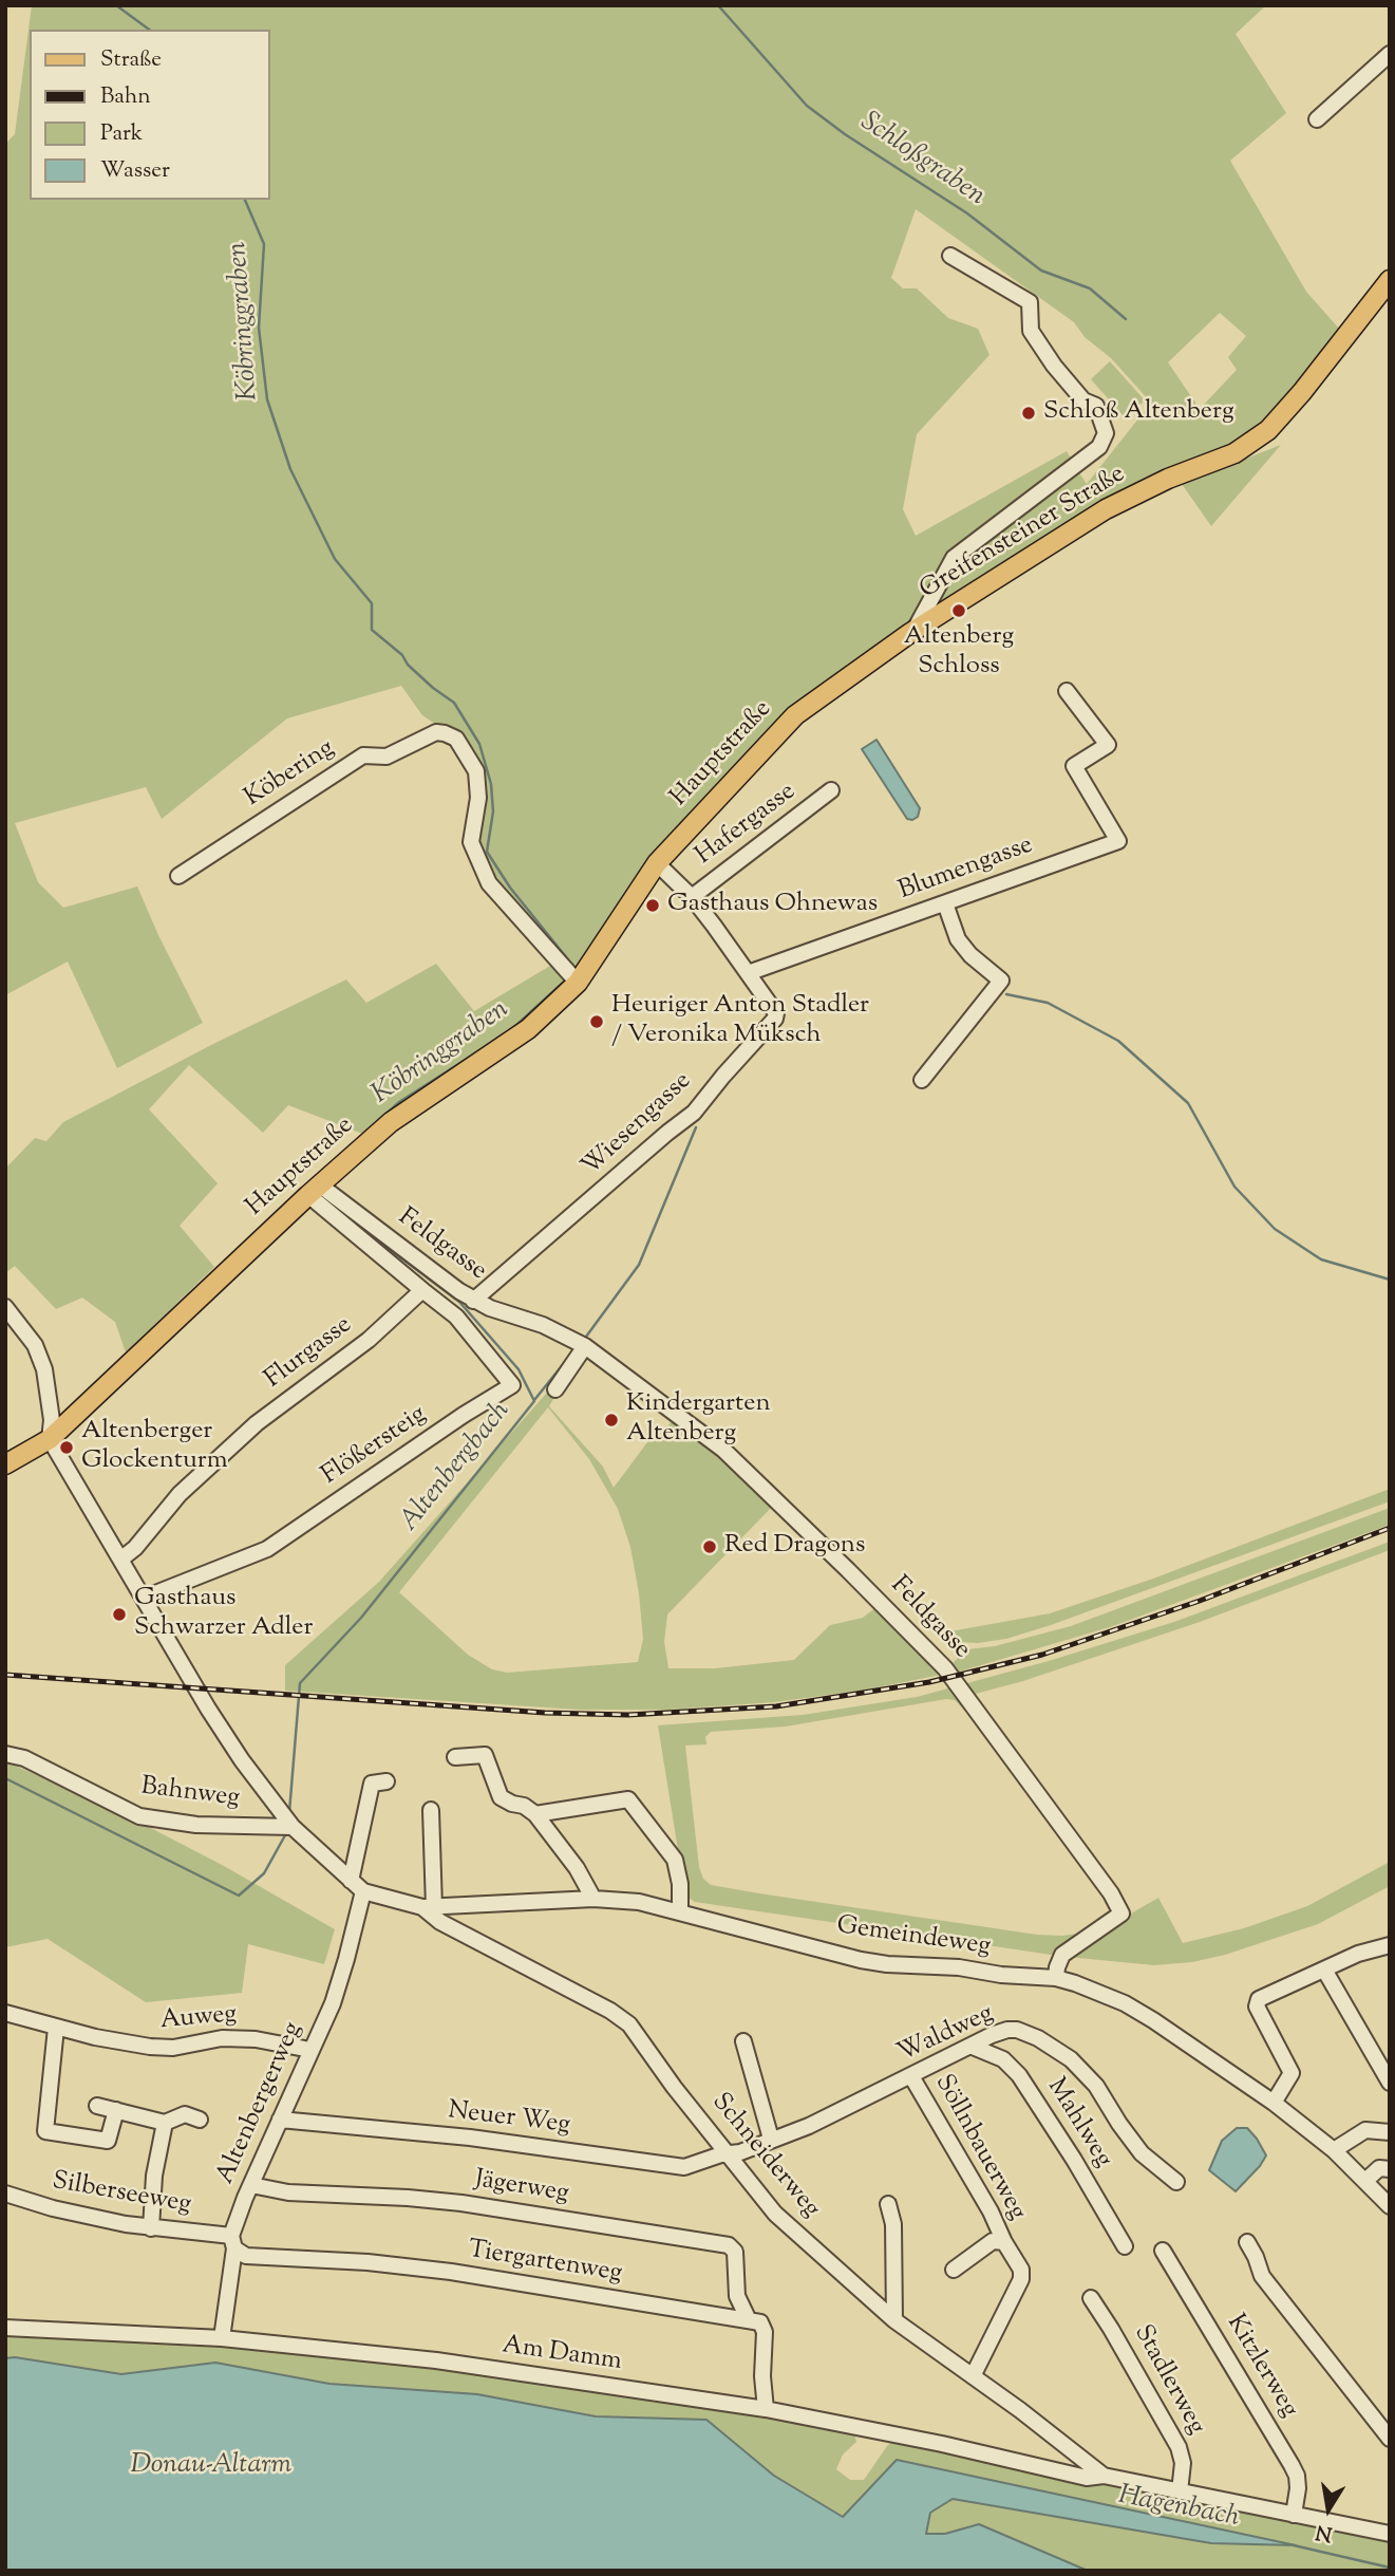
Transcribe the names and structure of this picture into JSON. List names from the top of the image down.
{
  "streets": {
    "main road": ["Greifensteiner Straße", "Hauptstraße"],
    "street": [
      "Köbering",
      "Hafergasse",
      "Blumengasse",
      "Wiesengasse",
      "Feldgasse",
      "Flurgasse",
      "Flößersteig",
      "Bahnweg",
      "Gemeindeweg",
      "Auweg",
      "Waldweg",
      "Altenbergerweg",
      "Neuer Weg",
      "Mahlweg",
      "Söllnbauerweg",
      "Schneiderweg",
      "Jägerweg",
      "Silberseeweg",
      "Tiergartenweg",
      "Am Damm",
      "Kitzlerweg",
      "Stadlerweg"
    ]
  },
  "crossings": [
    ["Greifensteiner Straße", "Hauptstraße"],
    ["Hauptstraße", "Köbering"],
    ["Hauptstraße", "Wiesengasse"],
    ["Hauptstraße", "Feldgasse"],
    ["Hafergasse", "Wiesengasse"],
    ["Blumengasse", "Wiesengasse"],
    ["Wiesengasse", "Feldgasse"],
    ["Feldgasse", "Gemeindeweg"],
    ["Flurgasse", "Flößersteig"],
    ["Gemeindeweg", "Altenbergerweg"],
    ["Gemeindeweg", "Schneiderweg"],
    ["Auweg", "Altenbergerweg"],
    ["Waldweg", "Neuer Weg"],
    ["Waldweg", "Mahlweg"],
    ["Waldweg", "Söllnbauerweg"],
    ["Waldweg", "Schneiderweg"],
    ["Altenbergerweg", "Neuer Weg"],
    ["Altenbergerweg", "Jägerweg"],
    ["Altenbergerweg", "Silberseeweg"],
    ["Altenbergerweg", "Tiergartenweg"],
    ["Altenbergerweg", "Am Damm"],
    ["Neuer Weg", "Schneiderweg"],
    ["Söllnbauerweg", "Schneiderweg"],
    ["Schneiderweg", "Am Damm"],
    ["Jägerweg", "Tiergartenweg"],
    ["Silberseeweg", "Tiergartenweg"],
    ["Am Damm", "Kitzlerweg"],
    ["Am Damm", "Stadlerweg"]
  ],
  "water": [
    "Schloßgraben",
    "Köbringgraben",
    "Altenbergbach",
    "Donau-Altarm",
    "Hagenbach"
  ],
  "places": [
    "Schloß Altenberg",
    "Altenberg Schloss",
    "Gasthaus Ohnewas",
    "Heuriger Anton Stadler / Veronika Müksch",
    "Kindergarten Altenberg",
    "Altenberger Glockenturm",
    "Red Dragons",
    "Gasthaus Schwarzer Adler"
  ],
  "legend": [
    "Straße",
    "Bahn",
    "Park",
    "Wasser"
  ],
  "north": "bottom"
}
